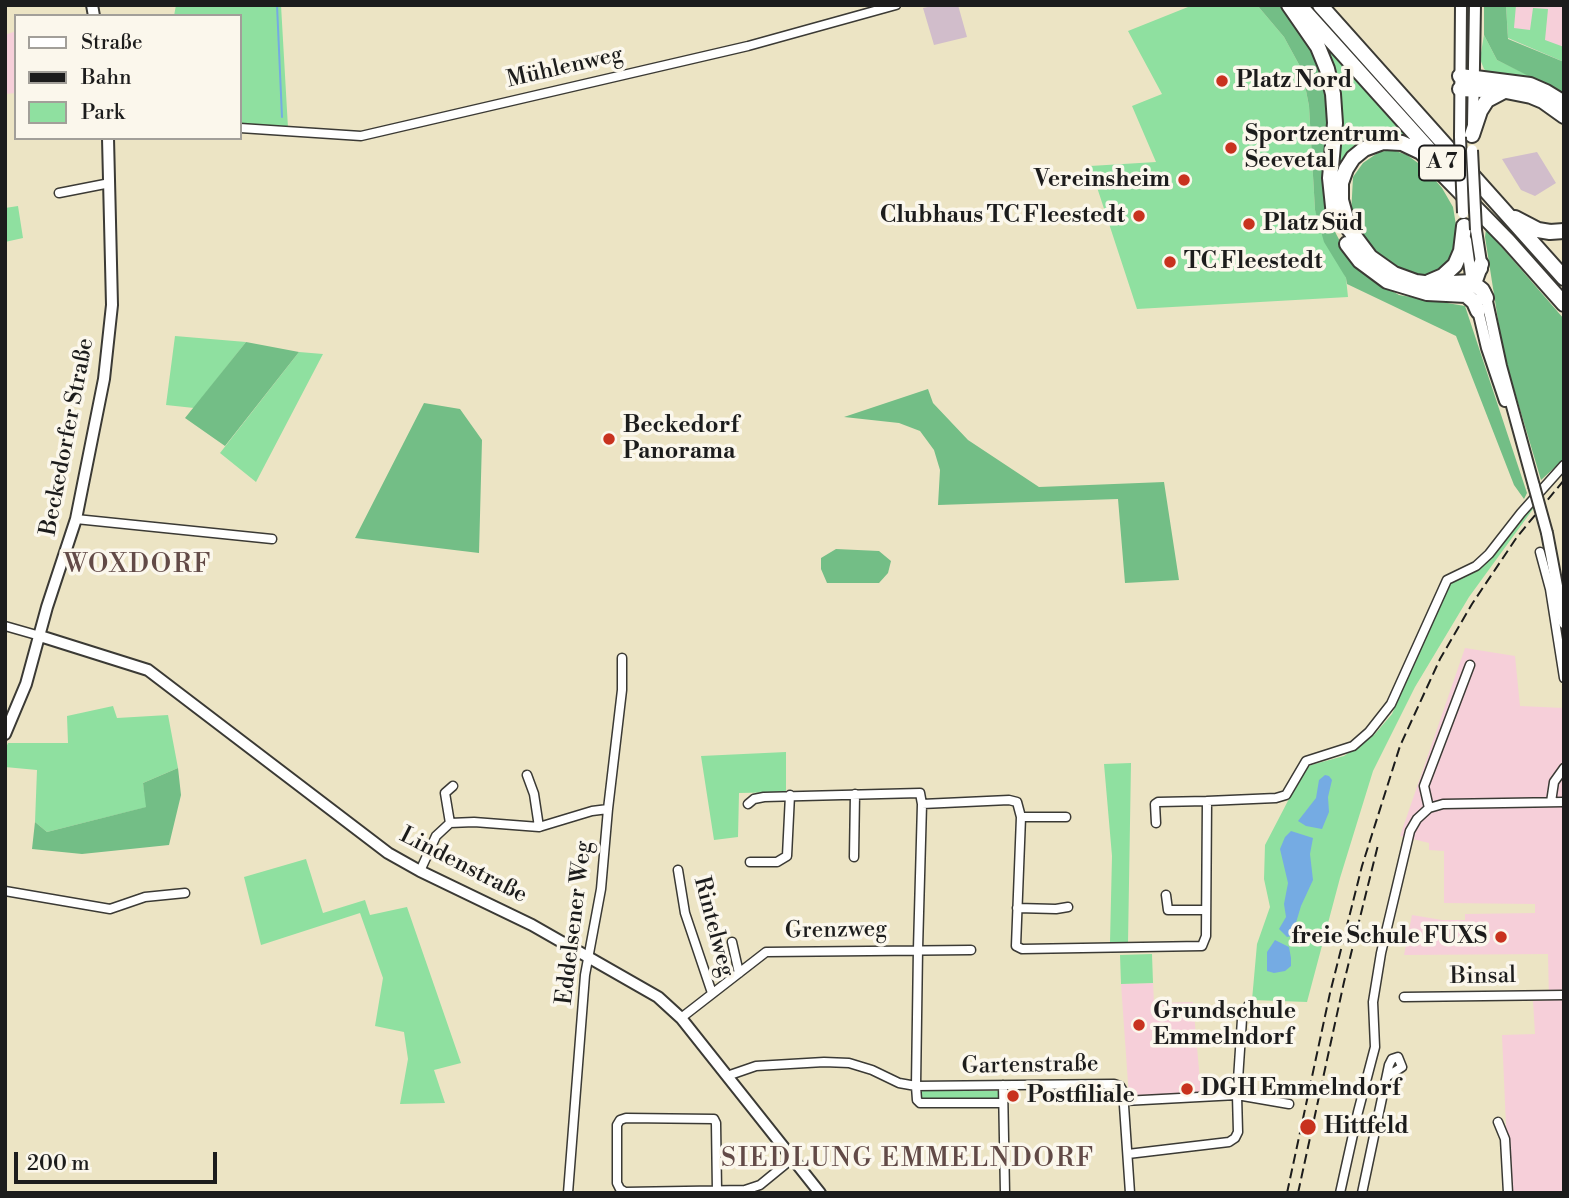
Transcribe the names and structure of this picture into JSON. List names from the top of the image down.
{
  "streets": {
    "highway": ["A 7"],
    "street": [
      "Mühlenweg",
      "Beckedorfer Straße",
      "Lindenstraße",
      "Eddelsener Weg",
      "Rintelweg",
      "Grenzweg",
      "Binsal",
      "Gartenstraße"
    ]
  },
  "crossings": [
    ["Beckedorfer Straße", "Lindenstraße"],
    ["Lindenstraße", "Eddelsener Weg"],
    ["Lindenstraße", "Grenzweg"],
    ["Lindenstraße", "Gartenstraße"],
    ["Rintelweg", "Grenzweg"]
  ],
  "districts": ["WOXDORF", "SIEDLUNG EMMELNDORF"],
  "places": [
    "Platz Nord",
    "Sportzentrum Seevetal",
    "Vereinsheim",
    "Clubhaus TC Fleestedt",
    "Platz Süd",
    "TC Fleestedt",
    "Beckedorf Panorama",
    "freie Schule FUXS",
    "Grundschule Emmelndorf",
    "DGH Emmelndorf",
    "Postfiliale",
    "Hittfeld"
  ],
  "legend": ["Straße", "Bahn", "Park"],
  "scale_bar": "200 m"
}
